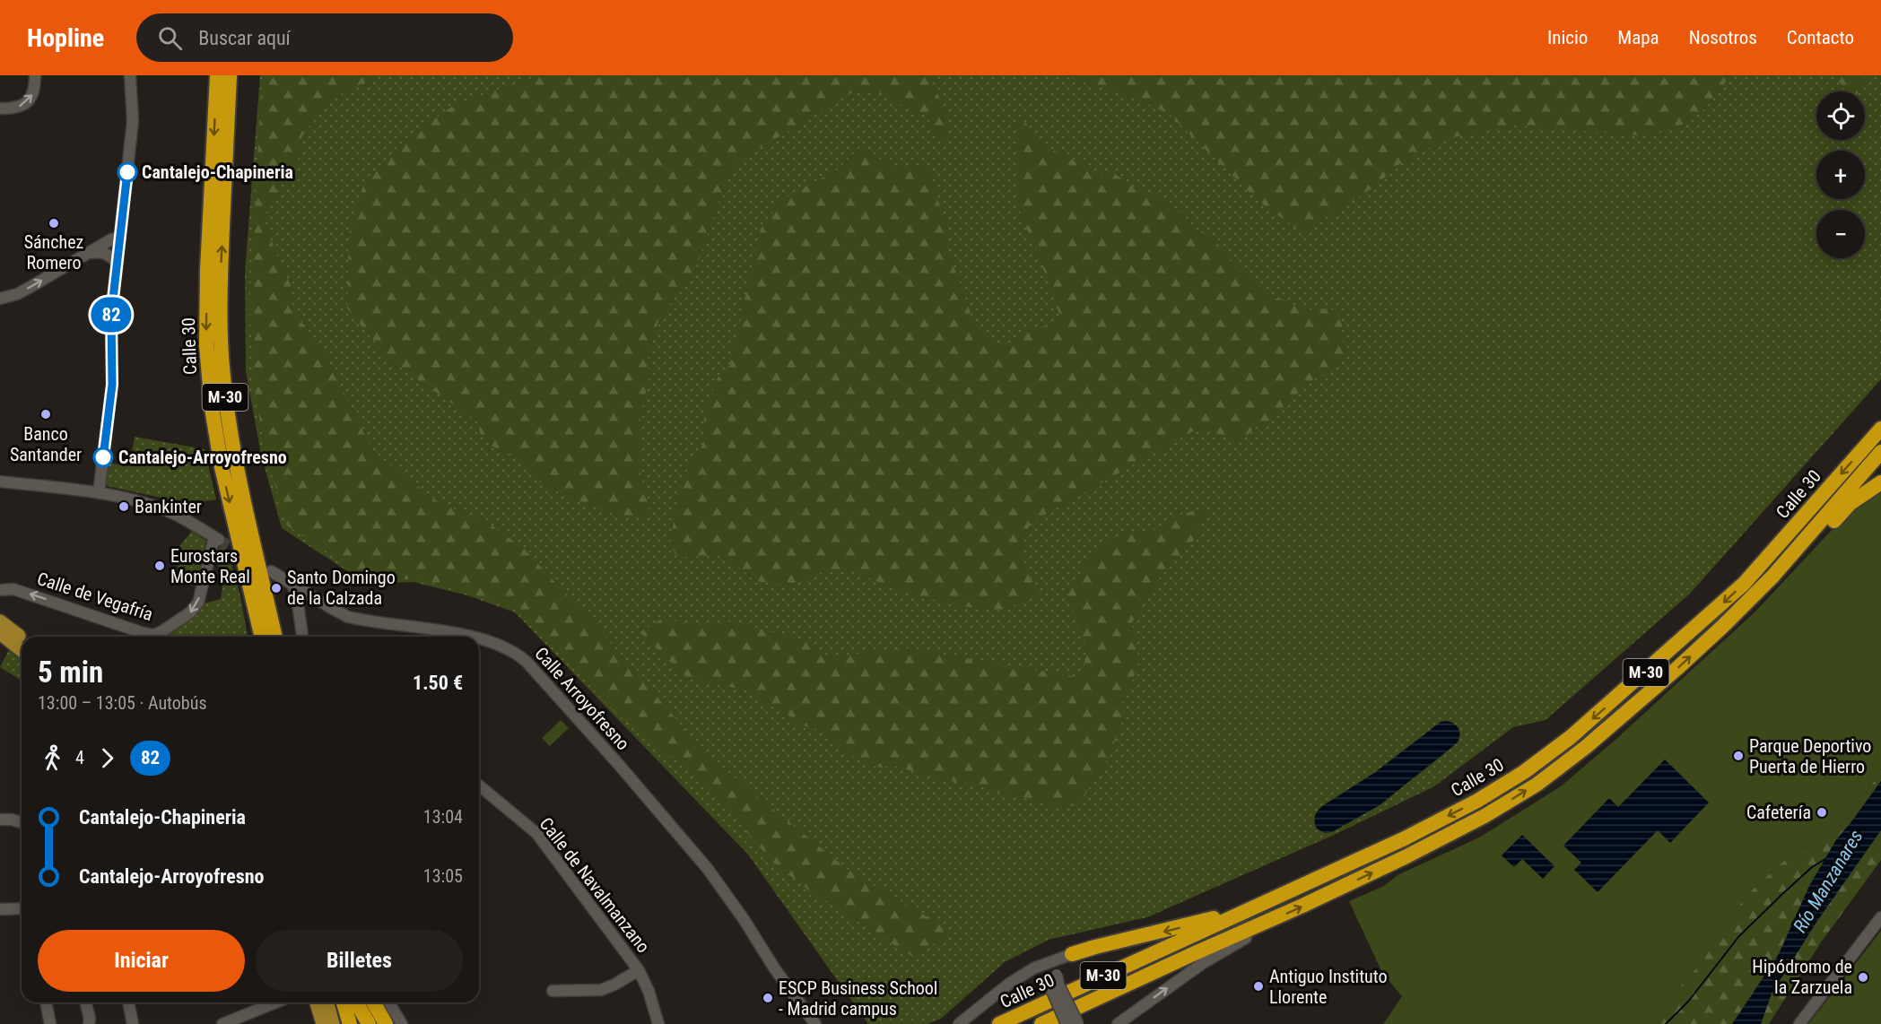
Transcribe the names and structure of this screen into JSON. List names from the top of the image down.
{
  "streets": {
    "highway": ["Calle 30", "M-30"],
    "street": ["Calle de Vegafría", "Calle Arroyofresno", "Calle de Navalmanzano"]
  },
  "crossings": [
    ["Calle 30", "Calle Arroyofresno"]
  ],
  "water": ["Río Manzanares"],
  "places": [
    "Cantalejo-Chapineria",
    "Sánchez Romero",
    "Banco Santander",
    "Cantalejo-Arroyofresno",
    "Bankinter",
    "Eurostars Monte Real",
    "Santo Domingo de la Calzada",
    "Parque Deportivo Puerta de Hierro",
    "Cafetería",
    "Hipódromo de la Zarzuela",
    "Antiguo Instituto Llorente",
    "ESCP Business School - Madrid campus"
  ],
  "lines": ["bus line 82"],
  "page": {
    "header": "Hopline",
    "search": "Buscar aquí",
    "nav": [
      "Inicio",
      "Mapa",
      "Nosotros",
      "Contacto"
    ],
    "on_map": "82",
    "map_buttons": ["+", "−"],
    "heading": ["5 min", "13:00 – 13:05 · Autobús", "1.50 €"],
    "legs": ["4", "82"],
    "list": [
      {
        "name": "Cantalejo-Chapineria",
        "value": "13:04"
      },
      {
        "name": "Cantalejo-Arroyofresno",
        "value": "13:05"
      }
    ],
    "buttons": ["Iniciar", "Billetes"]
  }
}
